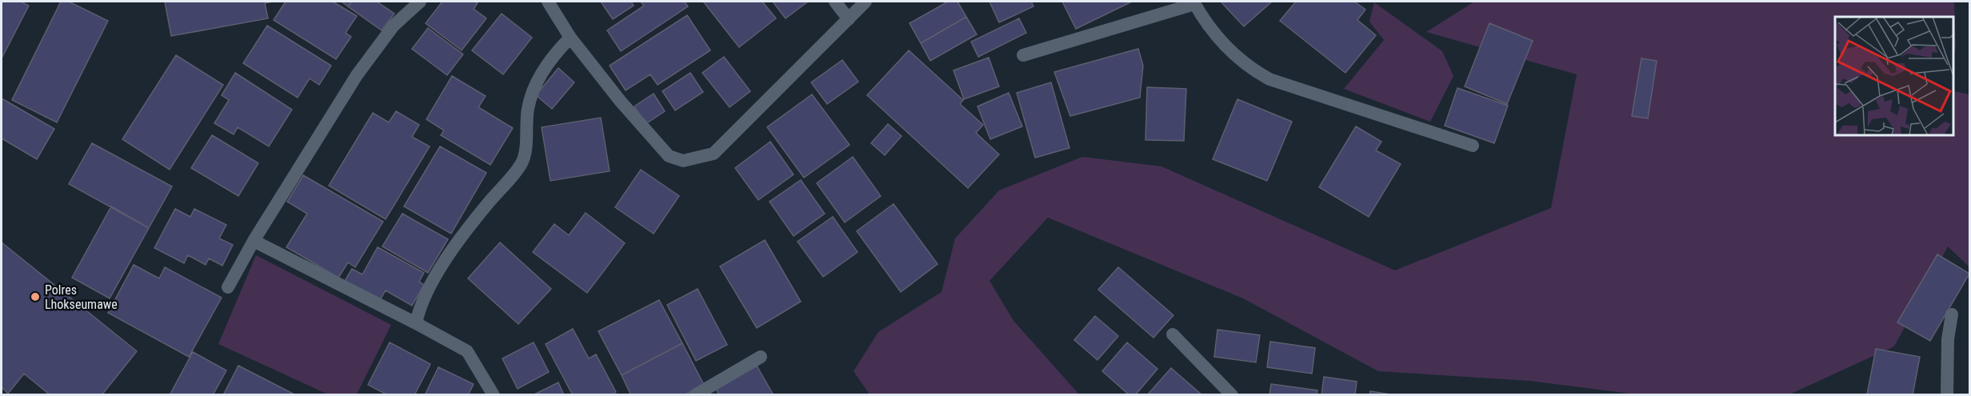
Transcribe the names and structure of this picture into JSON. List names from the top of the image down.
{
  "places": ["Polres Lhokseumawe"]
}
